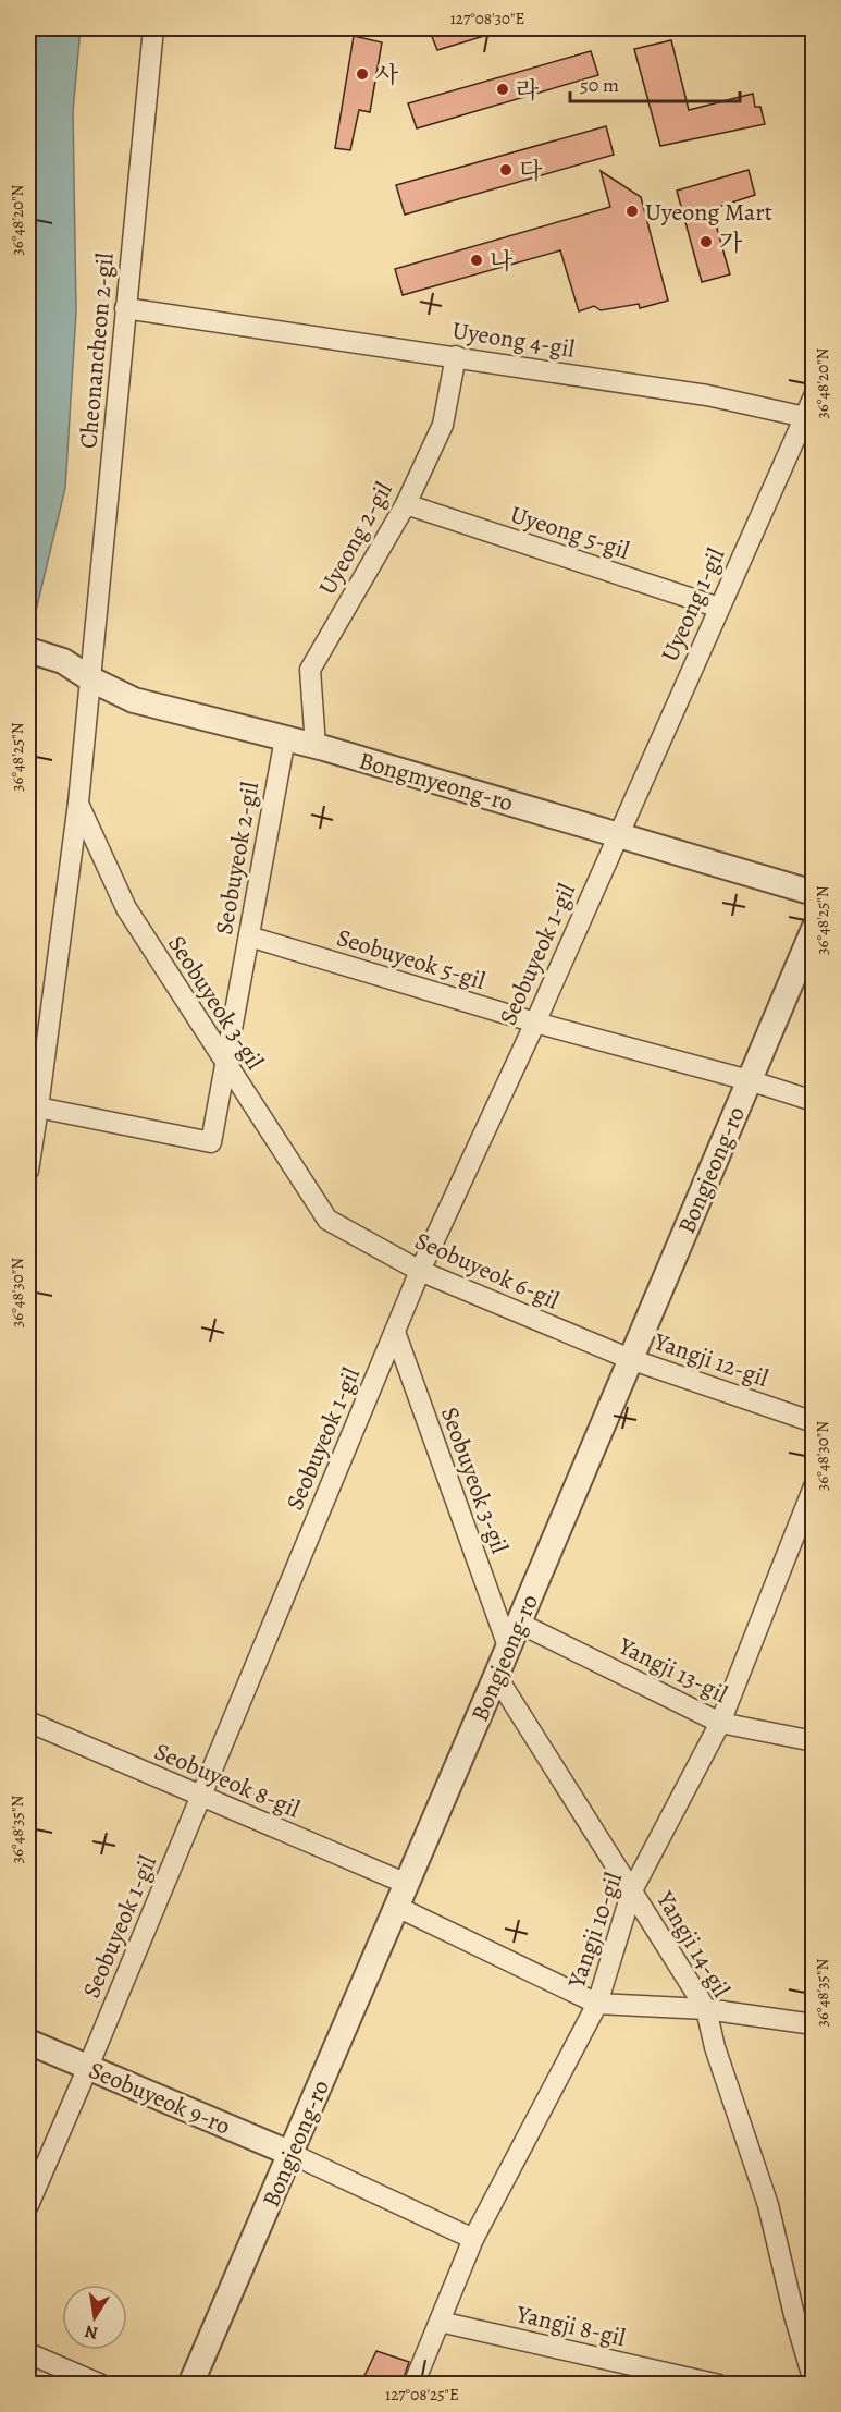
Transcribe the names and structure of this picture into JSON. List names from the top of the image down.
{
  "streets": {
    "street": [
      "Uyeong 4-gil",
      "Cheonancheon 2-gil",
      "Uyeong 5-gil",
      "Uyeong 2-gil",
      "Uyeong 1-gil",
      "Bongmyeong-ro",
      "Seobuyeok 2-gil",
      "Seobuyeok 1-gil",
      "Seobuyeok 5-gil",
      "Seobuyeok 3-gil",
      "Bongjeong-ro",
      "Seobuyeok 6-gil",
      "Yangji 12-gil",
      "Yangji 13-gil",
      "Seobuyeok 8-gil",
      "Yangji 10-gil",
      "Yangji 14-gil",
      "Seobuyeok 9-ro",
      "Yangji 8-gil"
    ]
  },
  "crossings": [
    ["Uyeong 4-gil", "Cheonancheon 2-gil"],
    ["Uyeong 4-gil", "Uyeong 2-gil"],
    ["Uyeong 4-gil", "Uyeong 1-gil"],
    ["Cheonancheon 2-gil", "Bongmyeong-ro"],
    ["Cheonancheon 2-gil", "Seobuyeok 2-gil"],
    ["Cheonancheon 2-gil", "Seobuyeok 3-gil"],
    ["Uyeong 5-gil", "Uyeong 2-gil"],
    ["Uyeong 5-gil", "Uyeong 1-gil"],
    ["Uyeong 2-gil", "Bongmyeong-ro"],
    ["Uyeong 1-gil", "Bongmyeong-ro"],
    ["Uyeong 1-gil", "Seobuyeok 1-gil"],
    ["Bongmyeong-ro", "Seobuyeok 2-gil"],
    ["Bongmyeong-ro", "Seobuyeok 1-gil"],
    ["Seobuyeok 2-gil", "Seobuyeok 5-gil"],
    ["Seobuyeok 2-gil", "Seobuyeok 3-gil"],
    ["Seobuyeok 1-gil", "Seobuyeok 5-gil"],
    ["Seobuyeok 1-gil", "Seobuyeok 3-gil"],
    ["Seobuyeok 1-gil", "Seobuyeok 6-gil"],
    ["Seobuyeok 1-gil", "Seobuyeok 8-gil"],
    ["Seobuyeok 1-gil", "Seobuyeok 9-ro"],
    ["Seobuyeok 5-gil", "Bongjeong-ro"],
    ["Seobuyeok 3-gil", "Bongjeong-ro"],
    ["Seobuyeok 3-gil", "Seobuyeok 6-gil"],
    ["Bongjeong-ro", "Seobuyeok 6-gil"],
    ["Bongjeong-ro", "Yangji 12-gil"],
    ["Bongjeong-ro", "Yangji 13-gil"],
    ["Bongjeong-ro", "Seobuyeok 8-gil"],
    ["Bongjeong-ro", "Yangji 14-gil"],
    ["Bongjeong-ro", "Seobuyeok 9-ro"],
    ["Seobuyeok 6-gil", "Yangji 12-gil"],
    ["Yangji 13-gil", "Yangji 10-gil"],
    ["Yangji 10-gil", "Yangji 14-gil"],
    ["Yangji 10-gil", "Yangji 8-gil"]
  ],
  "places": [
    "사",
    "라",
    "다",
    "Uyeong Mart",
    "가",
    "나"
  ],
  "scale_bar": "50 m",
  "north": "bottom",
  "coordinates": [
    "127°08'30\"E",
    "36°48'20\"N",
    "36°48'25\"N",
    "36°48'30\"N",
    "36°48'35\"N",
    "127°08'25\"E"
  ]
}
